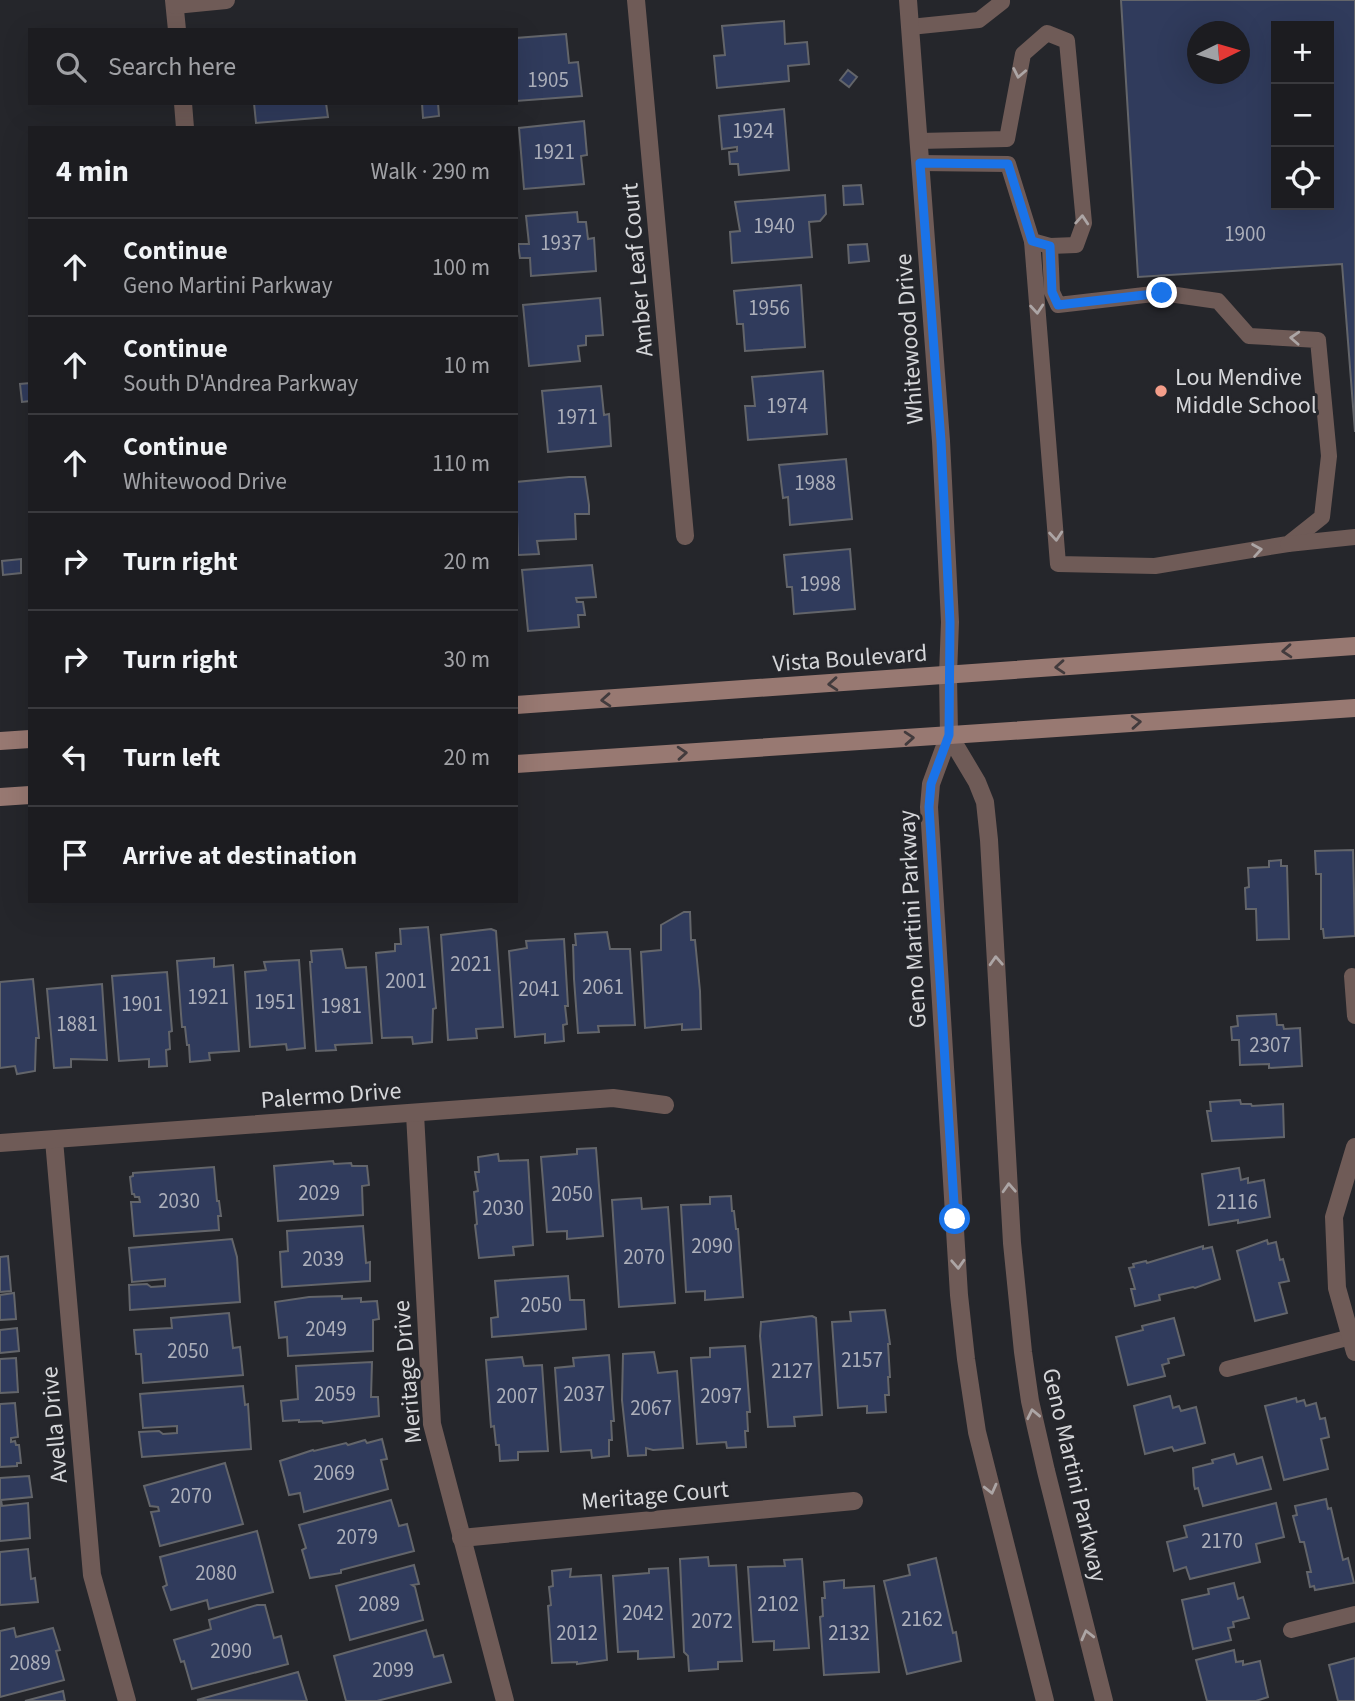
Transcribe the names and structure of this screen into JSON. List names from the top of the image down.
{
  "streets": {
    "main road": ["Vista Boulevard"],
    "street": [
      "Amber Leaf Court",
      "Whitewood Drive",
      "Geno Martini Parkway",
      "Palermo Drive",
      "Meritage Drive",
      "Avella Drive",
      "Meritage Court"
    ]
  },
  "crossings": [
    ["Whitewood Drive", "Vista Boulevard"],
    ["Whitewood Drive", "Geno Martini Parkway"],
    ["Palermo Drive", "Meritage Drive"],
    ["Palermo Drive", "Avella Drive"],
    ["Meritage Drive", "Meritage Court"]
  ],
  "places": ["Lou Mendive Middle School"],
  "house_numbers": [
    "1905",
    "1924",
    "1921",
    "1940",
    "1900",
    "1937",
    "1956",
    "1974",
    "1971",
    "1988",
    "1998",
    "2021",
    "2001",
    "2061",
    "2041",
    "1921",
    "1951",
    "1901",
    "1981",
    "1881",
    "2307",
    "2029",
    "2050",
    "2030",
    "2116",
    "2030",
    "2090",
    "2070",
    "2039",
    "2050",
    "2049",
    "2050",
    "2157",
    "2127",
    "2059",
    "2037",
    "2007",
    "2097",
    "2067",
    "2069",
    "2070",
    "2079",
    "2170",
    "2080",
    "2089",
    "2102",
    "2042",
    "2162",
    "2072",
    "2012",
    "2132",
    "2090",
    "2089",
    "2099"
  ],
  "north": "right",
  "page": {
    "map_buttons": ["+", "−"],
    "search": "Search here",
    "heading": ["4 min", "Walk · 290 m"],
    "list": [
      ["Continue", "Geno Martini Parkway", "100 m"],
      ["Continue", "South D'Andrea Parkway", "10 m"],
      ["Continue", "Whitewood Drive", "110 m"],
      ["Turn right", "20 m"],
      ["Turn right", "30 m"],
      ["Turn left", "20 m"],
      "Arrive at destination"
    ]
  }
}
